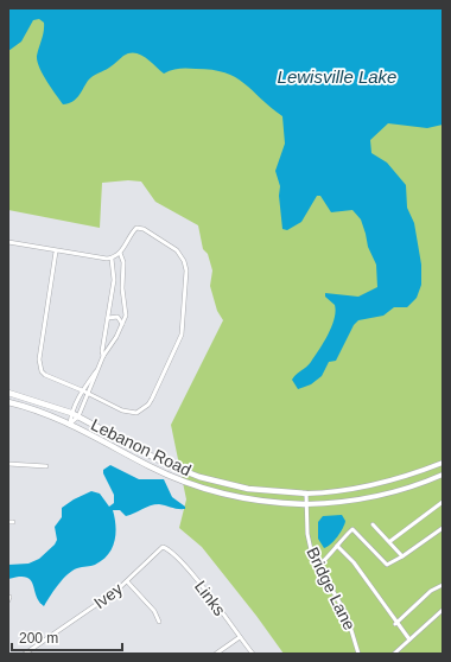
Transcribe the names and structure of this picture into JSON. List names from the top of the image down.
{
  "streets": {
    "main road": ["Lebanon Road"],
    "street": ["Bridge Lane", "Ivey", "Links"]
  },
  "crossings": [
    ["Lebanon Road", "Bridge Lane"],
    ["Ivey", "Links"]
  ],
  "water": ["Lewisville Lake"],
  "scale_bar": "200 m"
}
